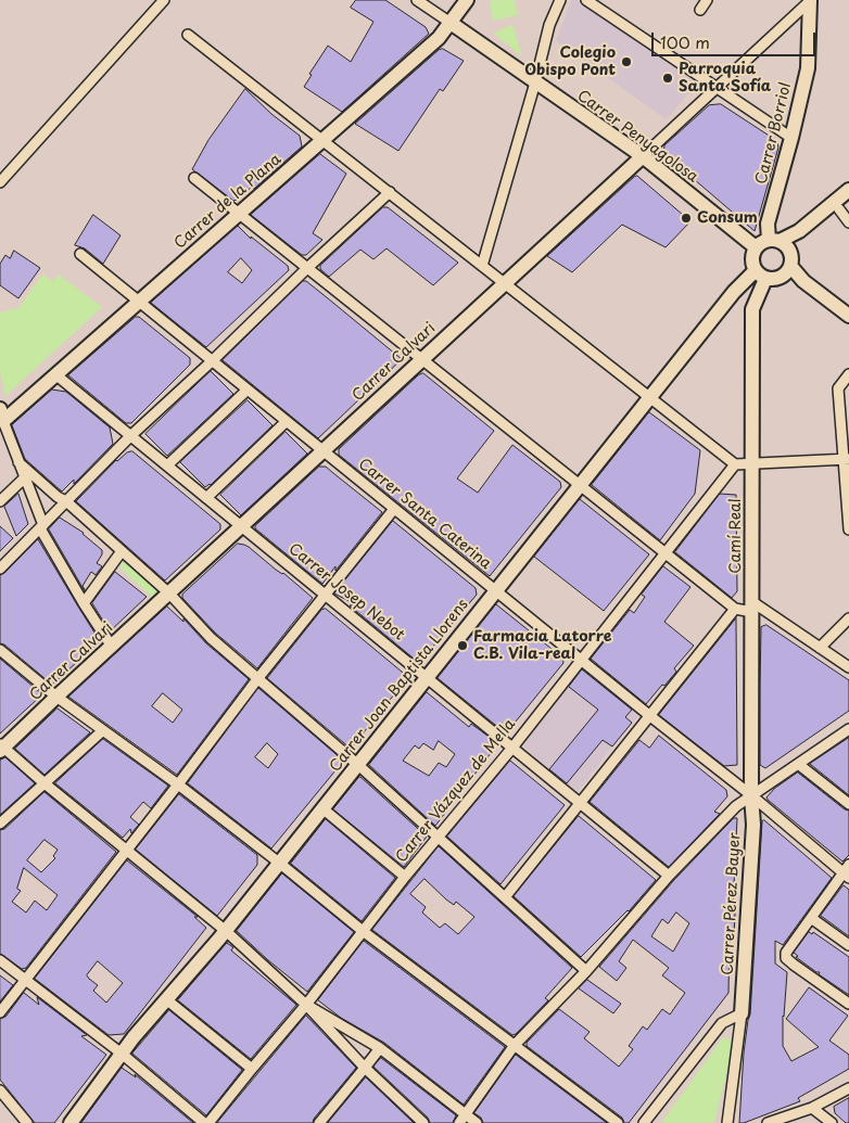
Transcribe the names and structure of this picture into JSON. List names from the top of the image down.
{
  "streets": {
    "street": [
      "Carrer Borriol",
      "Carrer Penyagolosa",
      "Carrer de la Plana",
      "Carrer Calvari",
      "Carrer Santa Caterina",
      "Camí Real",
      "Carrer Josep Nebot",
      "Carrer Joan Baptista Llorens",
      "Carrer Vázquez de Mella",
      "Carrer Pérez Bayer"
    ]
  },
  "crossings": [
    ["Carrer Borriol", "Carrer Penyagolosa"],
    ["Carrer Borriol", "Carrer Calvari"],
    ["Carrer Borriol", "Camí Real"],
    ["Carrer Borriol", "Carrer Joan Baptista Llorens"],
    ["Carrer Penyagolosa", "Carrer de la Plana"],
    ["Carrer Penyagolosa", "Carrer Calvari"],
    ["Carrer Penyagolosa", "Camí Real"],
    ["Carrer Penyagolosa", "Carrer Joan Baptista Llorens"],
    ["Carrer de la Plana", "Carrer Santa Caterina"],
    ["Carrer de la Plana", "Carrer Josep Nebot"],
    ["Carrer Calvari", "Carrer Santa Caterina"],
    ["Carrer Calvari", "Carrer Josep Nebot"],
    ["Carrer Santa Caterina", "Camí Real"],
    ["Carrer Santa Caterina", "Carrer Joan Baptista Llorens"],
    ["Carrer Santa Caterina", "Carrer Vázquez de Mella"],
    ["Carrer Santa Caterina", "Carrer Pérez Bayer"],
    ["Camí Real", "Carrer Joan Baptista Llorens"],
    ["Camí Real", "Carrer Pérez Bayer"],
    ["Carrer Josep Nebot", "Carrer Joan Baptista Llorens"],
    ["Carrer Josep Nebot", "Carrer Vázquez de Mella"]
  ],
  "places": [
    "Colegio Obispo Pont",
    "Parroquia Santa Sofía",
    "Consum",
    "Farmacia Latorre C.B. Vila-real"
  ],
  "scale_bar": "100 m"
}
